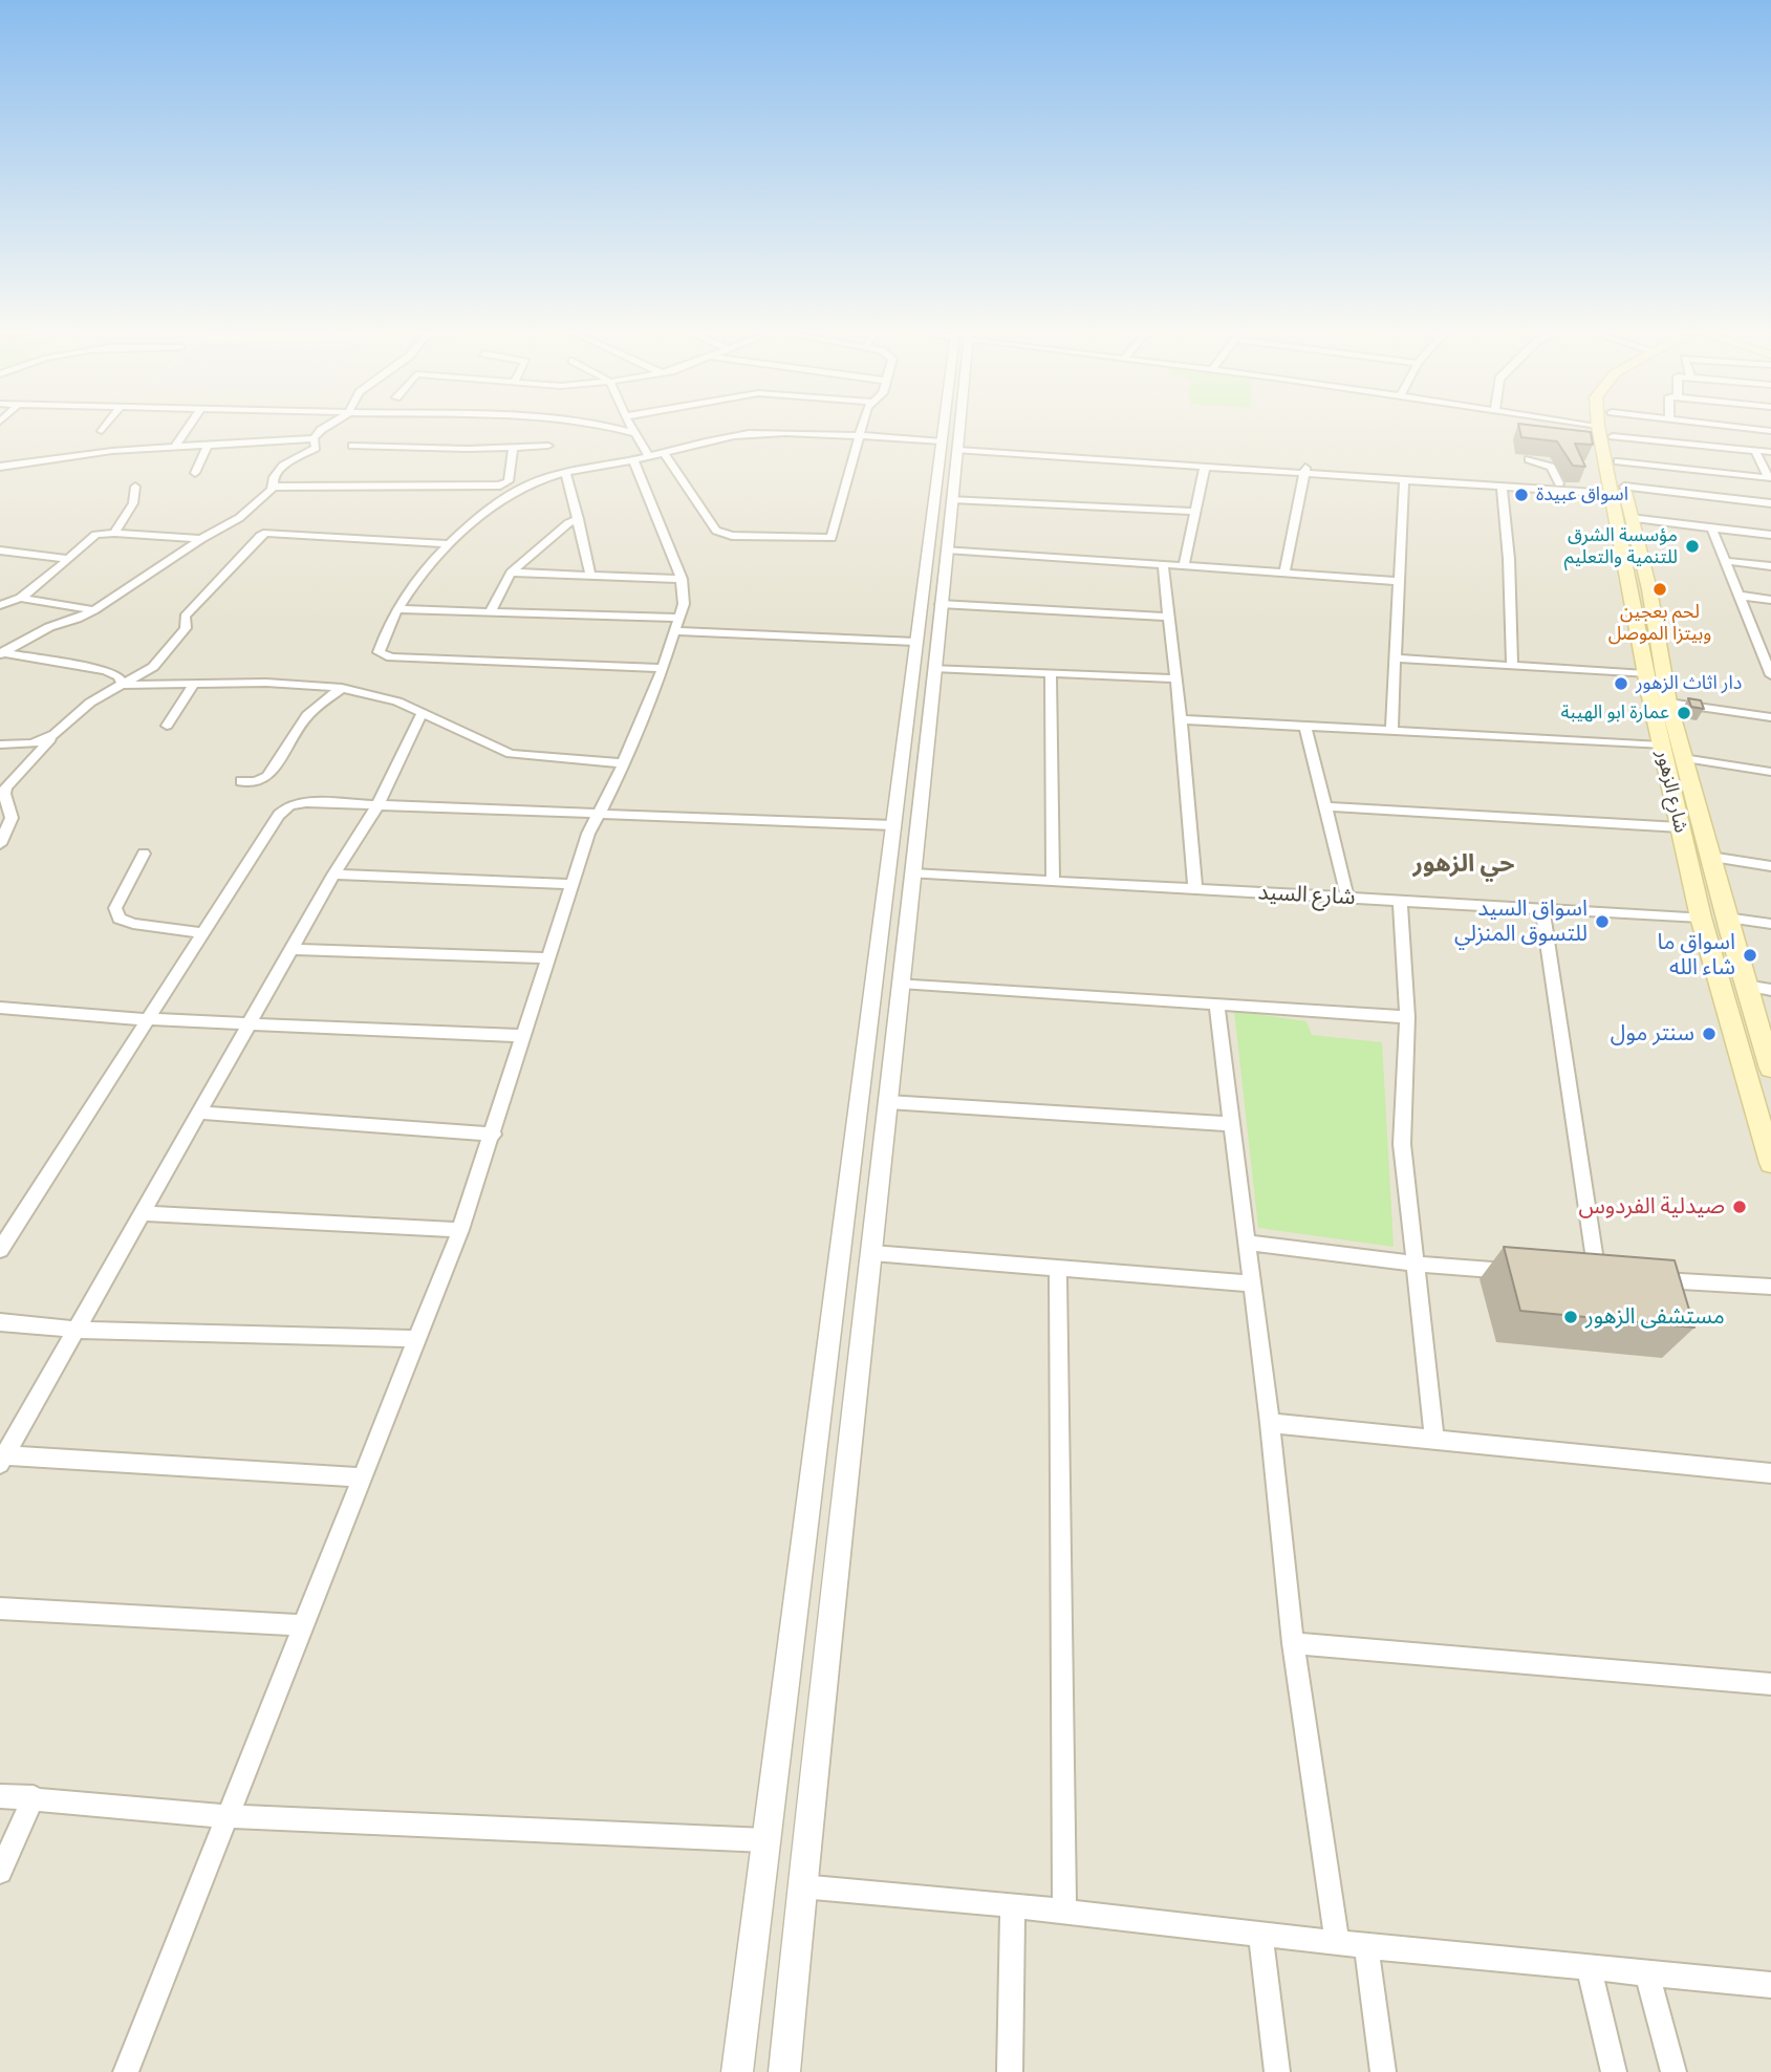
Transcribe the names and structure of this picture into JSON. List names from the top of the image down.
{
  "streets": {
    "main road": ["شارع الزهور"],
    "street": ["شارع السيد"]
  },
  "crossings": [
    ["شارع الزهور", "شارع السيد"]
  ],
  "districts": ["حي الزهور"],
  "places": [
    "اسواق عبيدة",
    "مؤسسة الشرق للتنمية والتعليم",
    "لحم بعجين وبيتزا الموصل",
    "دار اثاث الزهور",
    "عمارة ابو الهيبة",
    "اسواق السيد للتسوق المنزلي",
    "اسواق ما شاء الله",
    "سنتر مول",
    "صيدلية الفردوس",
    "مستشفى الزهور"
  ]
}
